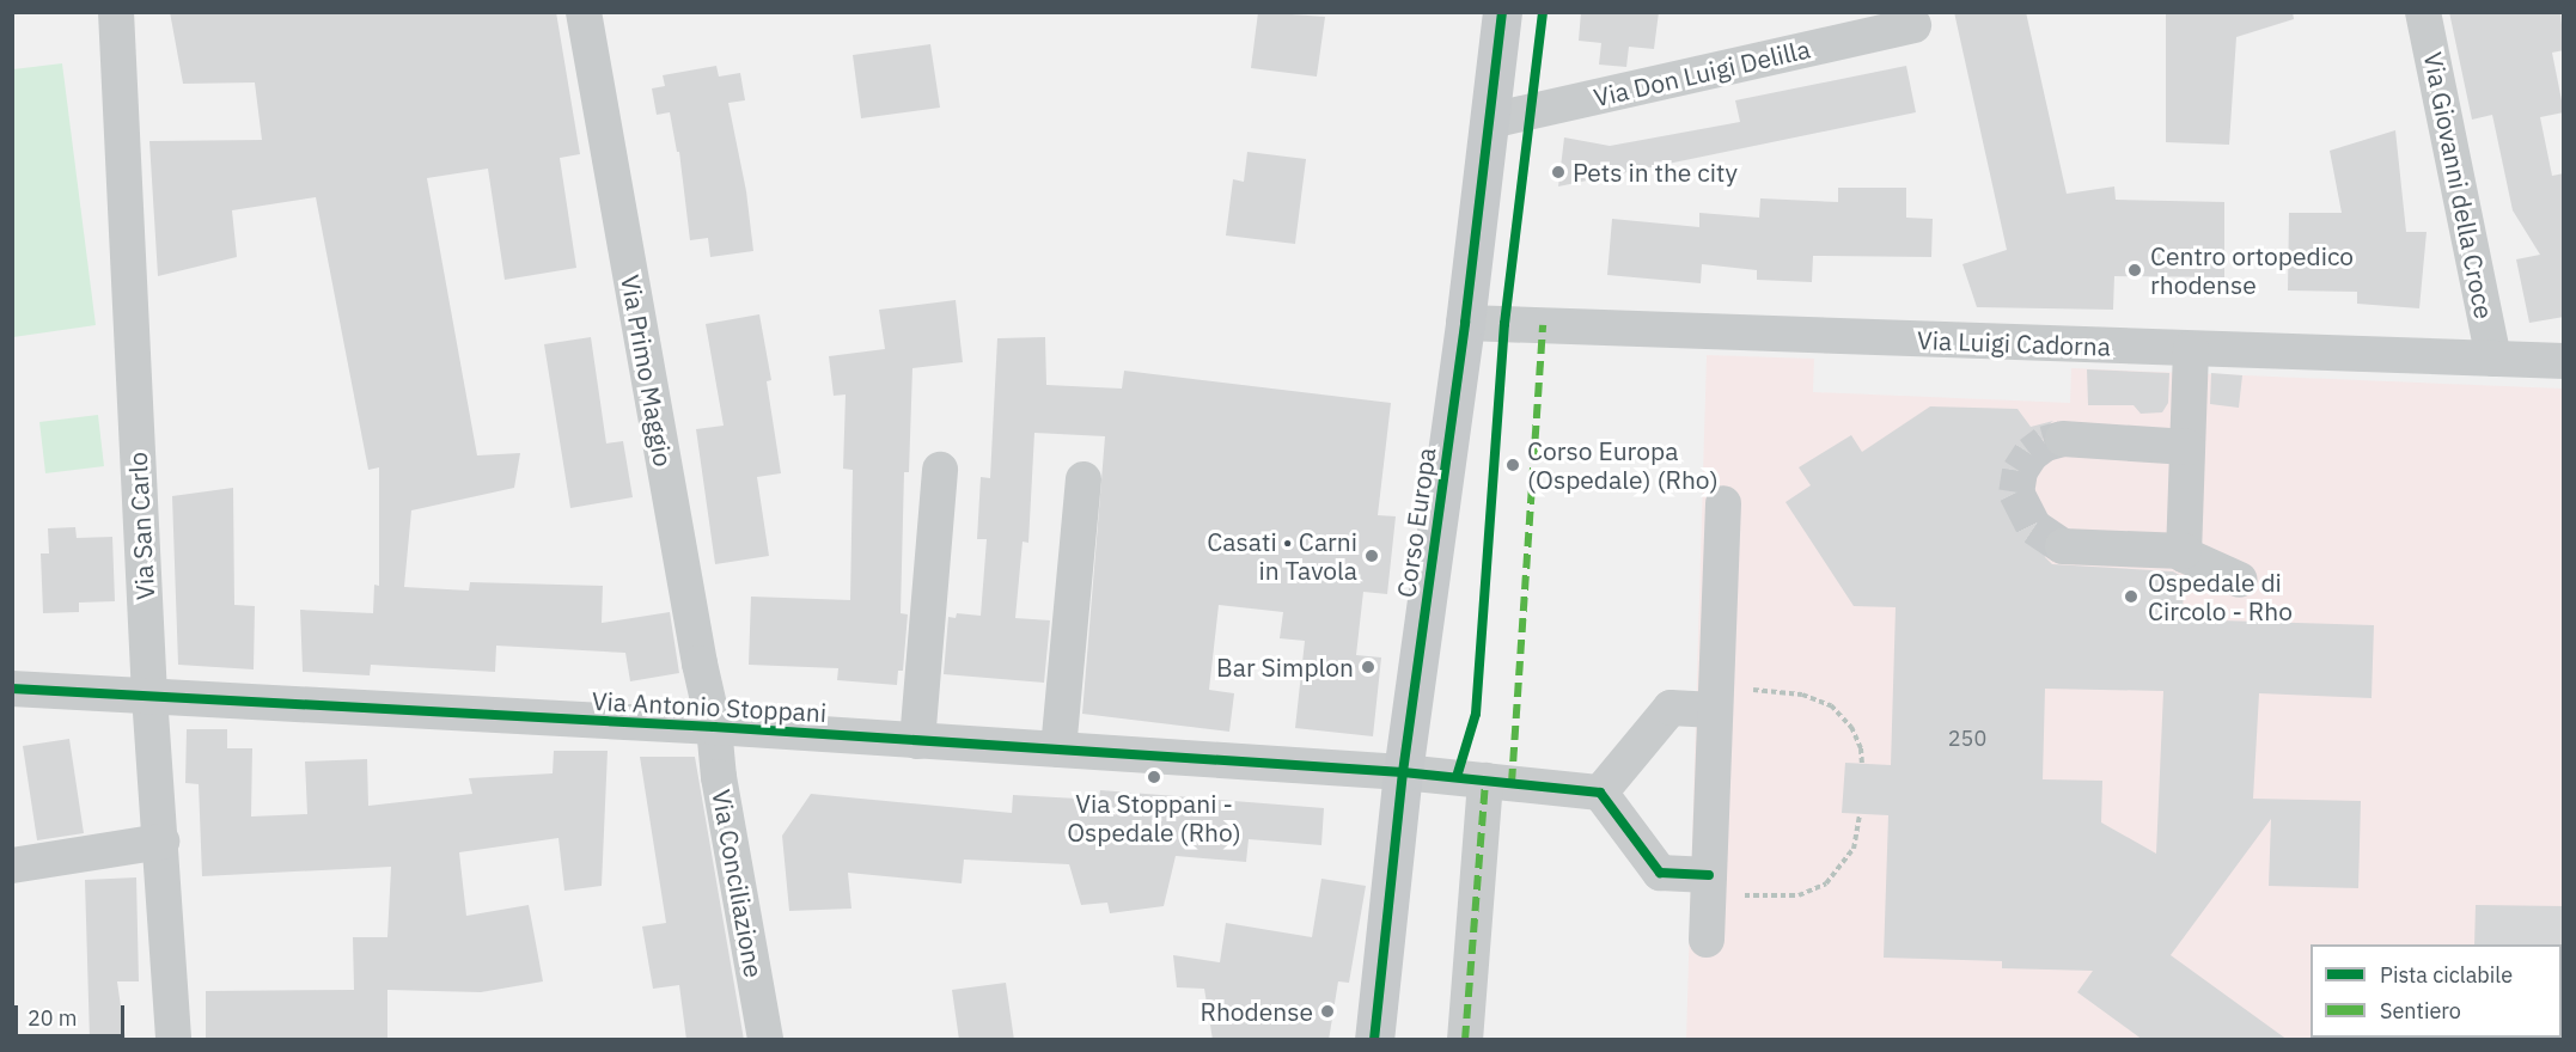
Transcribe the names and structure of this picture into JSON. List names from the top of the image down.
{
  "streets": {
    "main road": ["Corso Europa"],
    "street": [
      "Via Don Luigi Delilla",
      "Via Giovanni della Croce",
      "Via Luigi Cadorna",
      "Via Primo Maggio",
      "Via San Carlo",
      "Via Antonio Stoppani",
      "Via Conciliazione"
    ]
  },
  "crossings": [
    ["Via Don Luigi Delilla", "Corso Europa"],
    ["Via Giovanni della Croce", "Via Luigi Cadorna"],
    ["Via Luigi Cadorna", "Corso Europa"],
    ["Via Primo Maggio", "Via Antonio Stoppani"],
    ["Via Primo Maggio", "Via Conciliazione"],
    ["Corso Europa", "Via Antonio Stoppani"],
    ["Via San Carlo", "Via Antonio Stoppani"],
    ["Via Antonio Stoppani", "Via Conciliazione"]
  ],
  "places": [
    "Pets in the city",
    "Centro ortopedico rhodense",
    "Corso Europa (Ospedale) (Rho)",
    "Casati • Carni in Tavola",
    "Ospedale di Circolo - Rho",
    "Bar Simplon",
    "Via Stoppani - Ospedale (Rho)",
    "Rhodense"
  ],
  "house_numbers": ["250"],
  "legend": ["Pista ciclabile", "Sentiero"],
  "scale_bar": "20 m"
}
